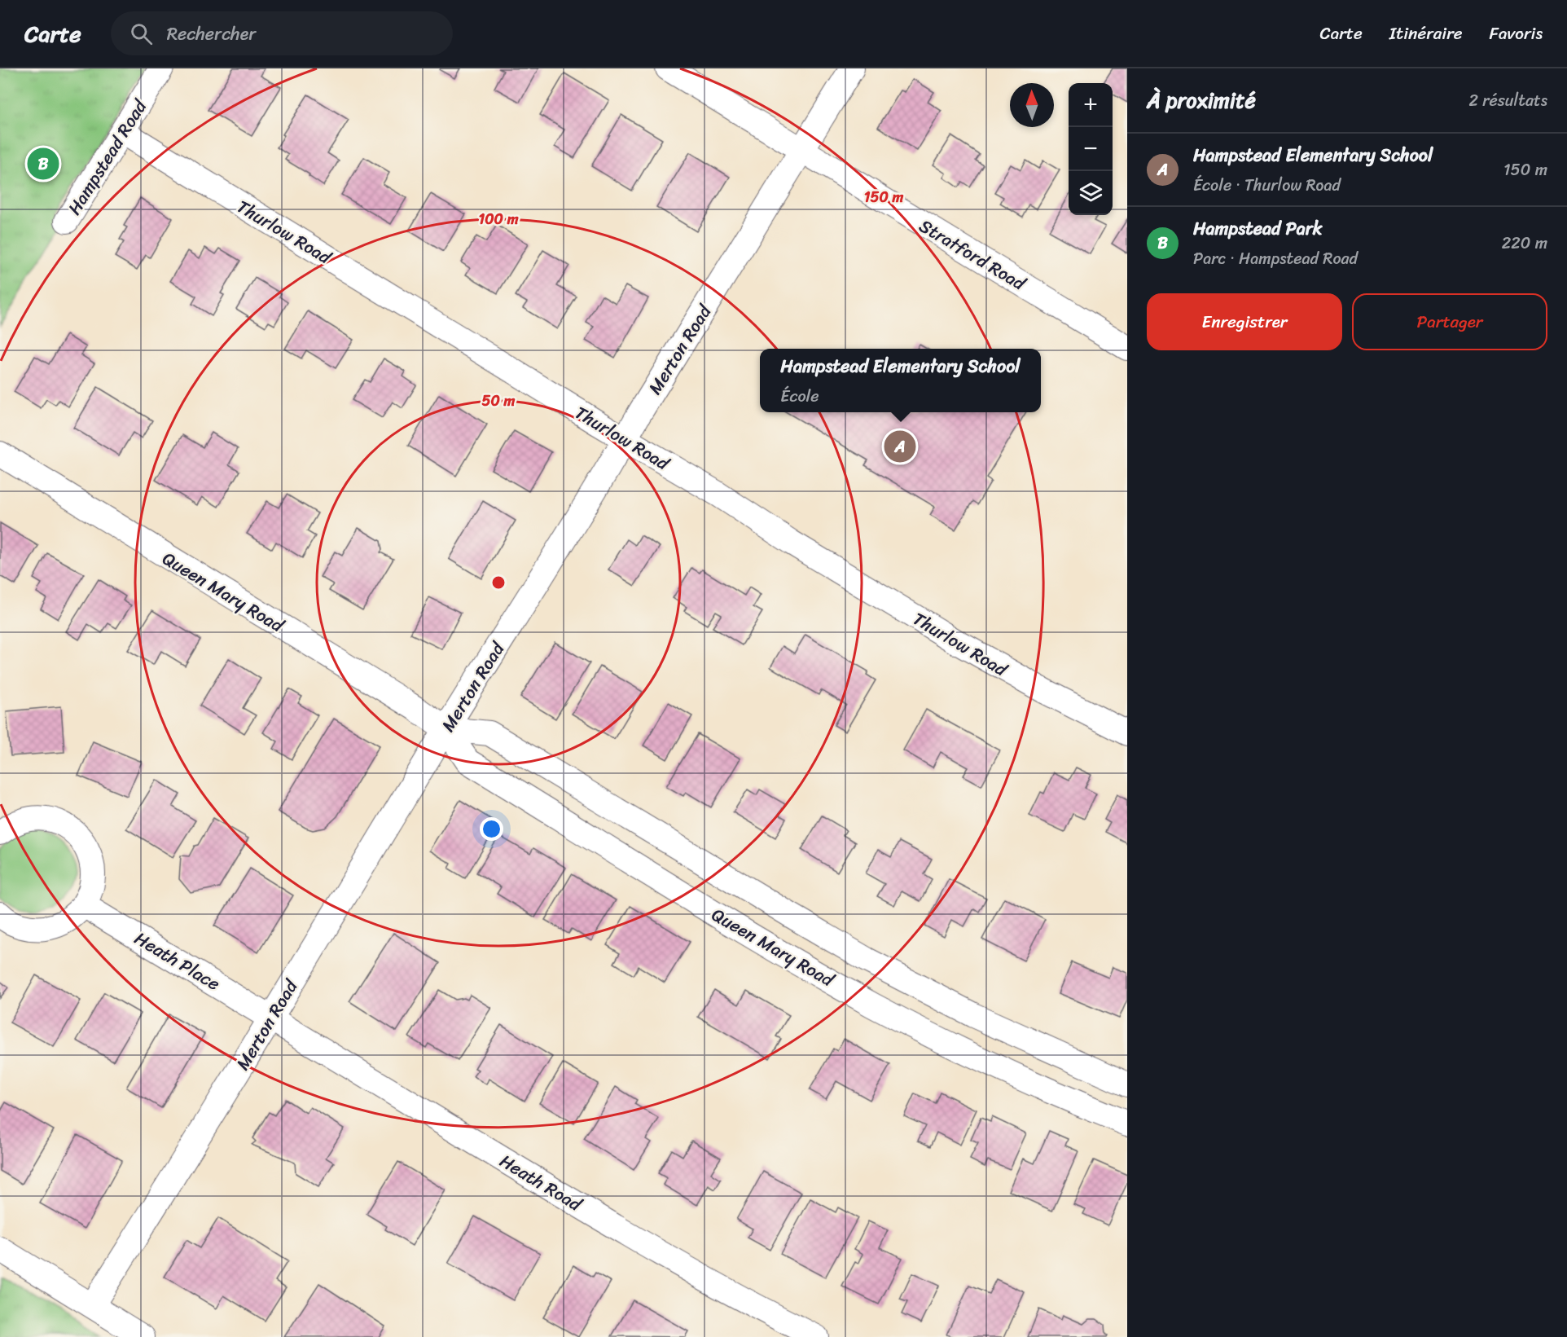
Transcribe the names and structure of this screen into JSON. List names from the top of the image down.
{
  "streets": {
    "street": [
      "Hampstead Road",
      "Thurlow Road",
      "Stratford Road",
      "Merton Road",
      "Queen Mary Road",
      "Heath Place",
      "Heath Road"
    ]
  },
  "crossings": [
    ["Hampstead Road", "Thurlow Road"],
    ["Thurlow Road", "Merton Road"],
    ["Stratford Road", "Merton Road"],
    ["Merton Road", "Queen Mary Road"],
    ["Merton Road", "Heath Place"],
    ["Merton Road", "Heath Road"],
    ["Heath Place", "Heath Road"]
  ],
  "north": "top",
  "page": {
    "header": "Carte",
    "search": "Rechercher",
    "nav": ["Carte", "Itinéraire", "Favoris"],
    "heading": ["À proximité", "2 résultats"],
    "map_buttons": ["+", "−"],
    "list": [
      {
        "mark": "A",
        "name": "Hampstead Elementary School",
        "note": "École · Thurlow Road",
        "value": "150 m"
      },
      {
        "mark": "B",
        "name": "Hampstead Park",
        "note": "Parc · Hampstead Road",
        "value": "220 m"
      }
    ],
    "pins": ["B", "A"],
    "buttons": ["Enregistrer", "Partager"],
    "popup": ["Hampstead Elementary School", "École"]
  },
  "rings": ["150 m", "100 m", "50 m"]
}
